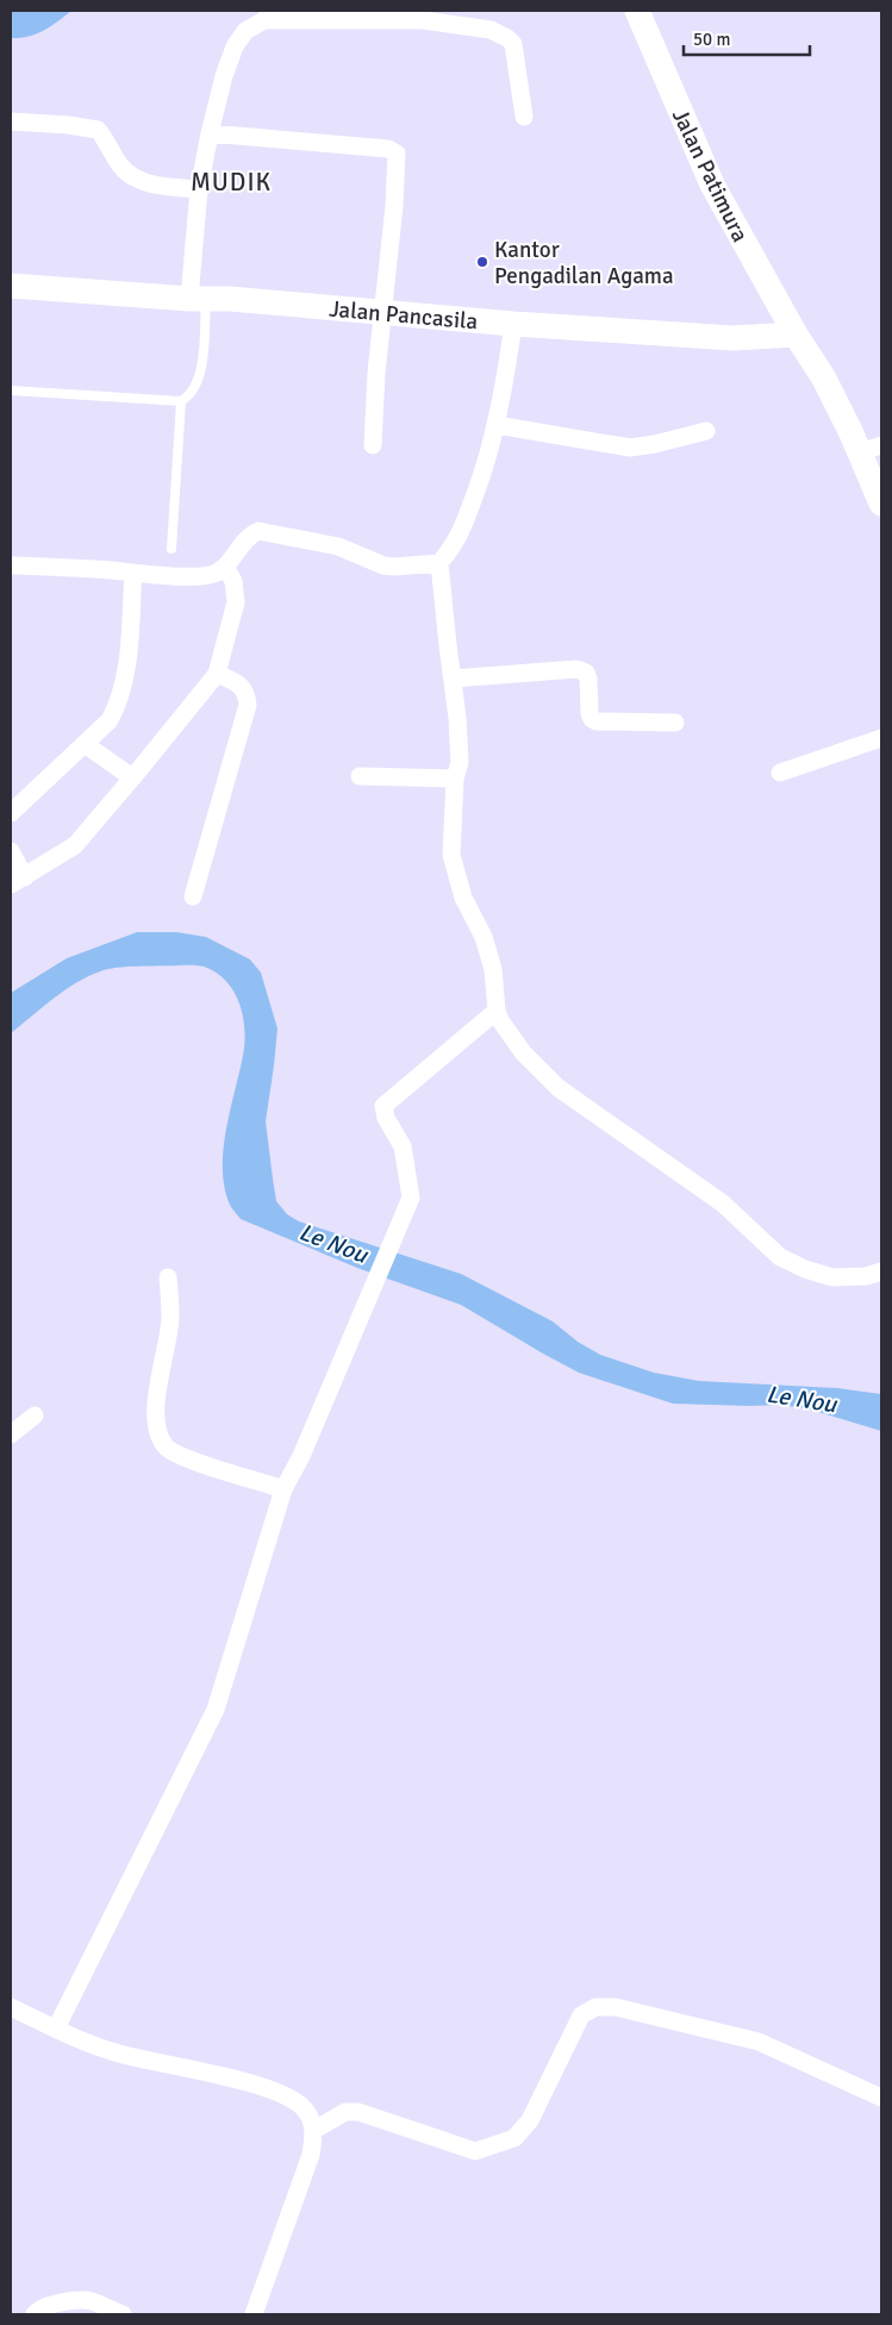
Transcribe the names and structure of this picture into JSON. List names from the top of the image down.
{
  "streets": {
    "street": ["Jalan Patimura", "Jalan Pancasila"]
  },
  "crossings": [
    ["Jalan Patimura", "Jalan Pancasila"]
  ],
  "districts": ["MUDIK"],
  "water": ["Le Nou"],
  "places": ["Kantor Pengadilan Agama"],
  "scale_bar": "50 m"
}
